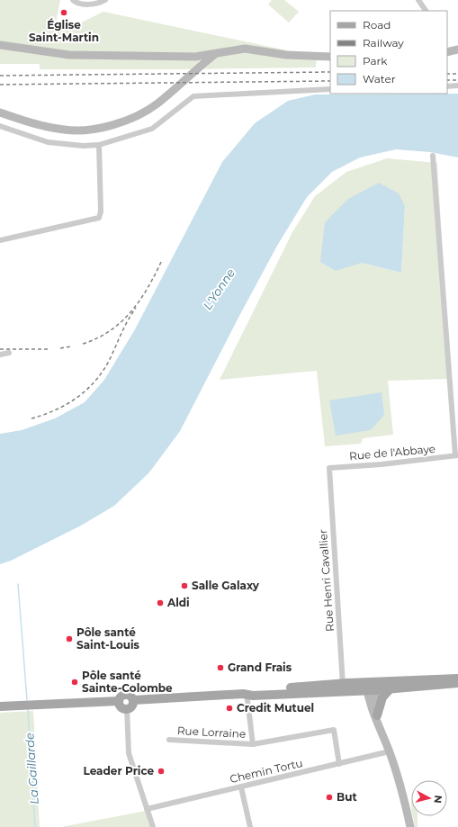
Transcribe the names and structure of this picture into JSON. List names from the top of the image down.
{
  "streets": {
    "street": [
      "Rue de l'Abbaye",
      "Rue Henri Cavallier",
      "Rue Lorraine",
      "Chemin Tortu"
    ]
  },
  "crossings": [
    ["Rue de l'Abbaye", "Rue Henri Cavallier"],
    ["Rue Lorraine", "Chemin Tortu"]
  ],
  "water": ["L'Yonne", "La Gaillarde"],
  "places": [
    "Église Saint-Martin",
    "Salle Galaxy",
    "Aldi",
    "Pôle santé Saint-Louis",
    "Grand Frais",
    "Pôle santé Sainte-Colombe",
    "Credit Mutuel",
    "Leader Price",
    "But"
  ],
  "legend": [
    "Road",
    "Railway",
    "Park",
    "Water"
  ],
  "north": "right"
}
